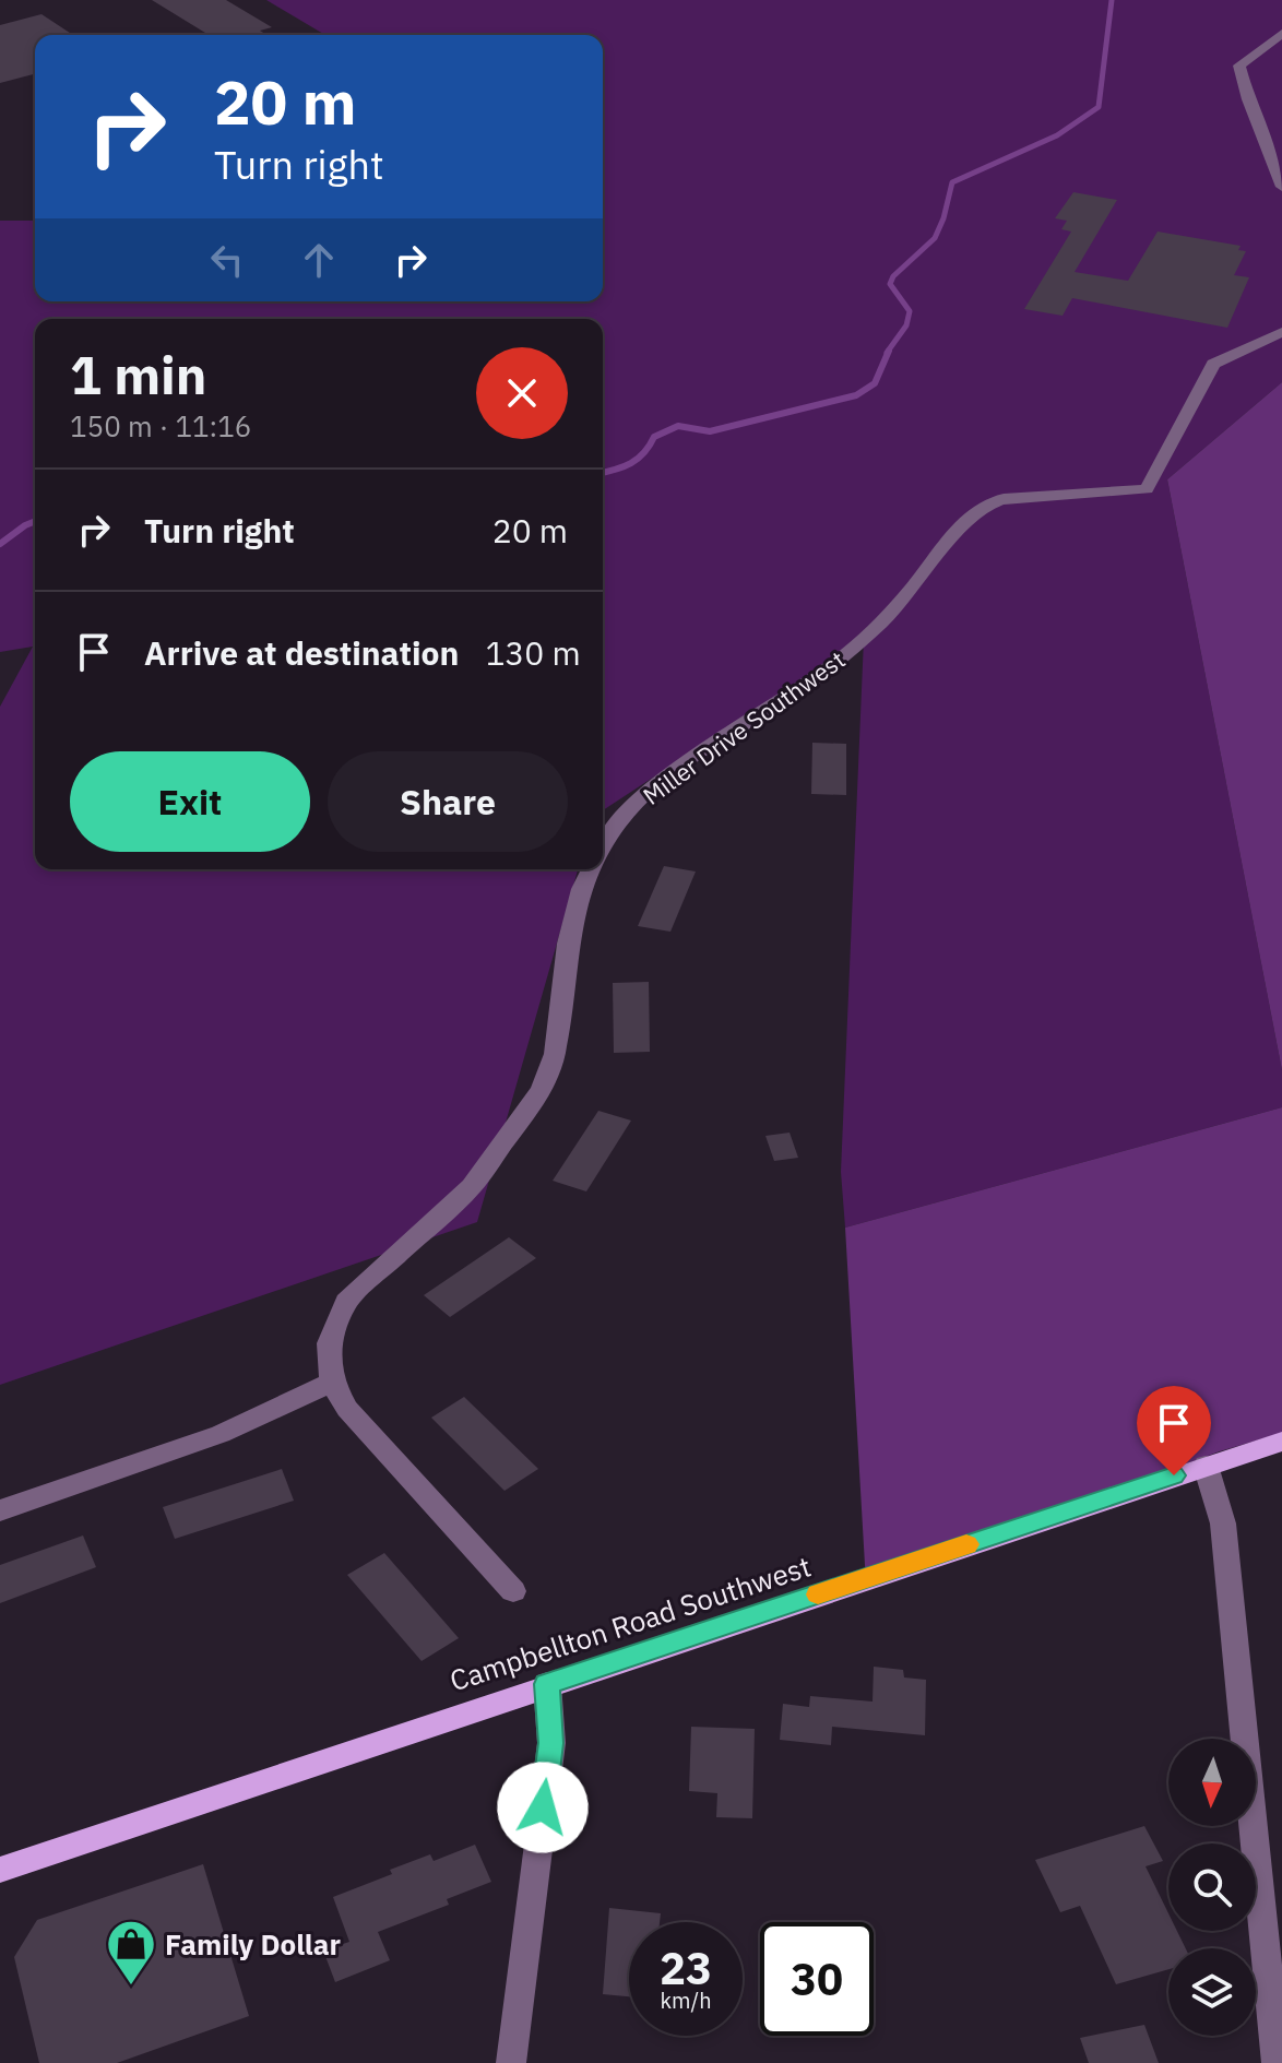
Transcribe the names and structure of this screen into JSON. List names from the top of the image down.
{
  "streets": {
    "main road": ["Campbellton Road Southwest"],
    "street": ["Miller Drive Southwest"]
  },
  "places": {
    "shop": ["Family Dollar"]
  },
  "north": "bottom",
  "page": {
    "turn": ["20 m", "Turn right"],
    "heading": ["1 min", "150 m · 11:16"],
    "list": [
      {
        "name": "Turn right",
        "value": "20 m"
      },
      {
        "name": "Arrive at destination",
        "value": "130 m"
      }
    ],
    "buttons": ["Exit", "Share"],
    "speed": "23 km/h",
    "limit": "30"
  }
}
